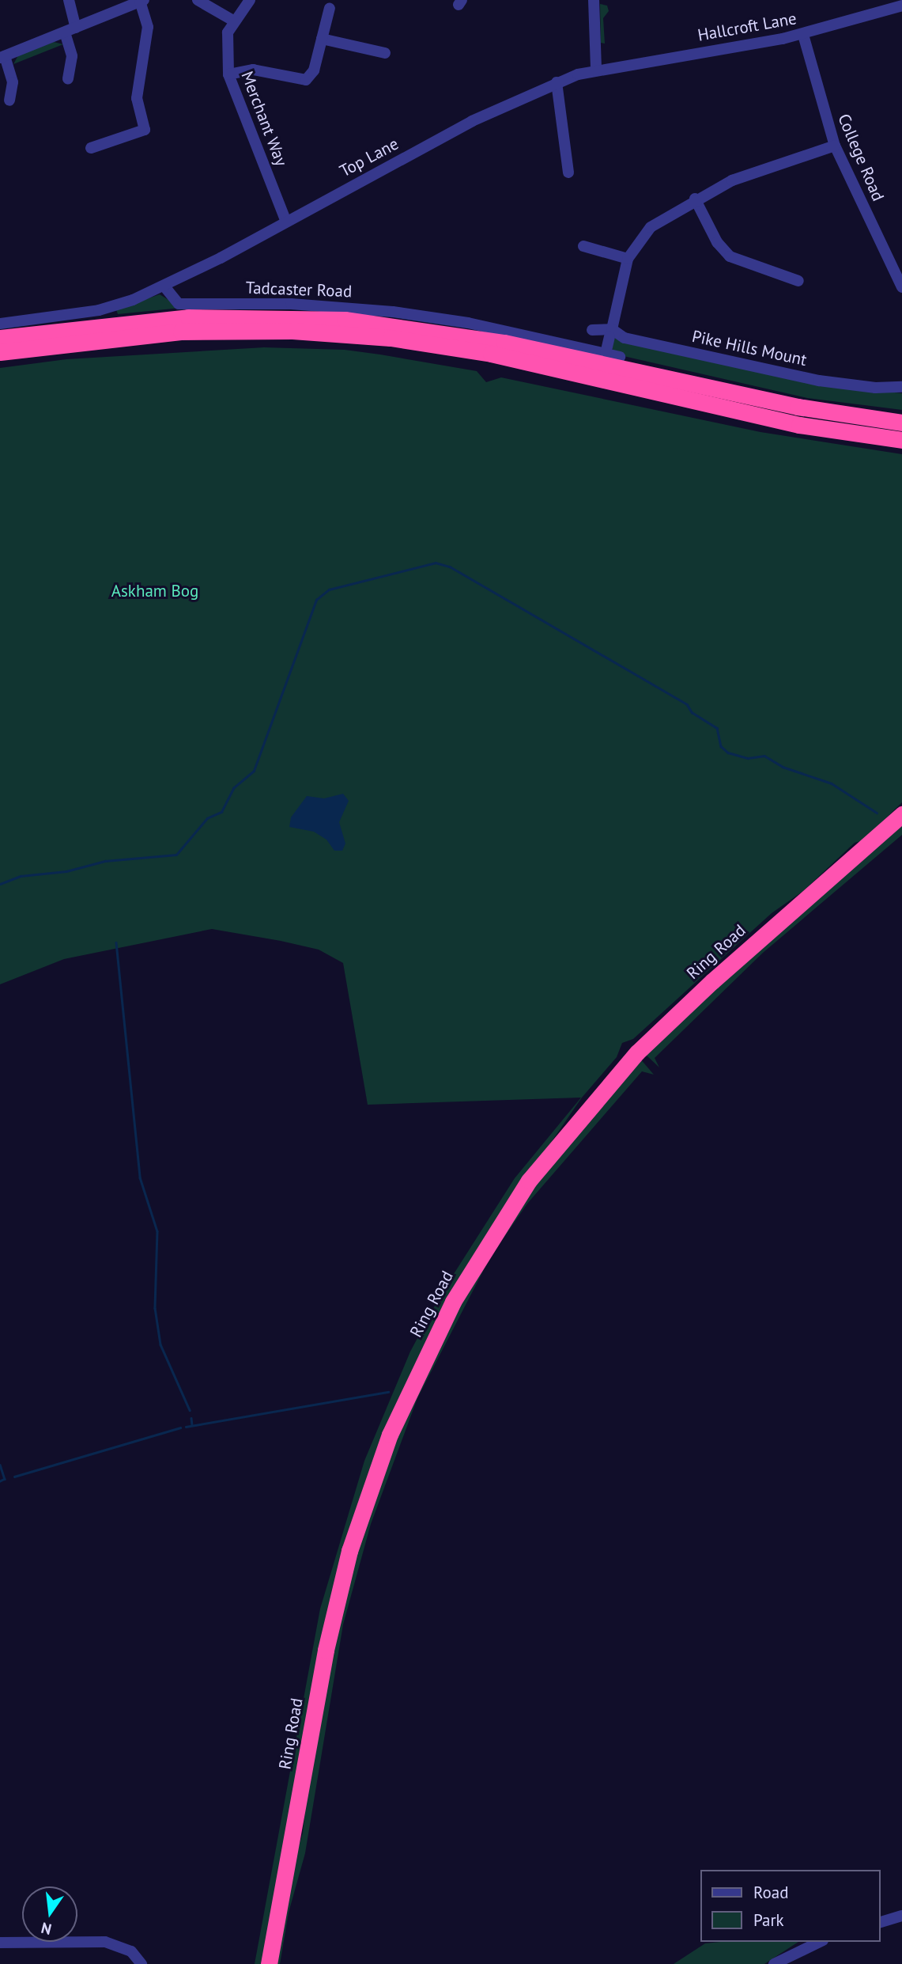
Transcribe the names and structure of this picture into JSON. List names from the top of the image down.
{
  "streets": {
    "highway": ["Ring Road"],
    "street": [
      "Hallcroft Lane",
      "Merchant Way",
      "Top Lane",
      "College Road",
      "Tadcaster Road",
      "Pike Hills Mount"
    ]
  },
  "crossings": [
    ["Hallcroft Lane", "Top Lane"],
    ["Hallcroft Lane", "College Road"],
    ["Merchant Way", "Top Lane"],
    ["Top Lane", "Tadcaster Road"]
  ],
  "parks": ["Askham Bog"],
  "legend": ["Road", "Park"],
  "north": "bottom"
}
